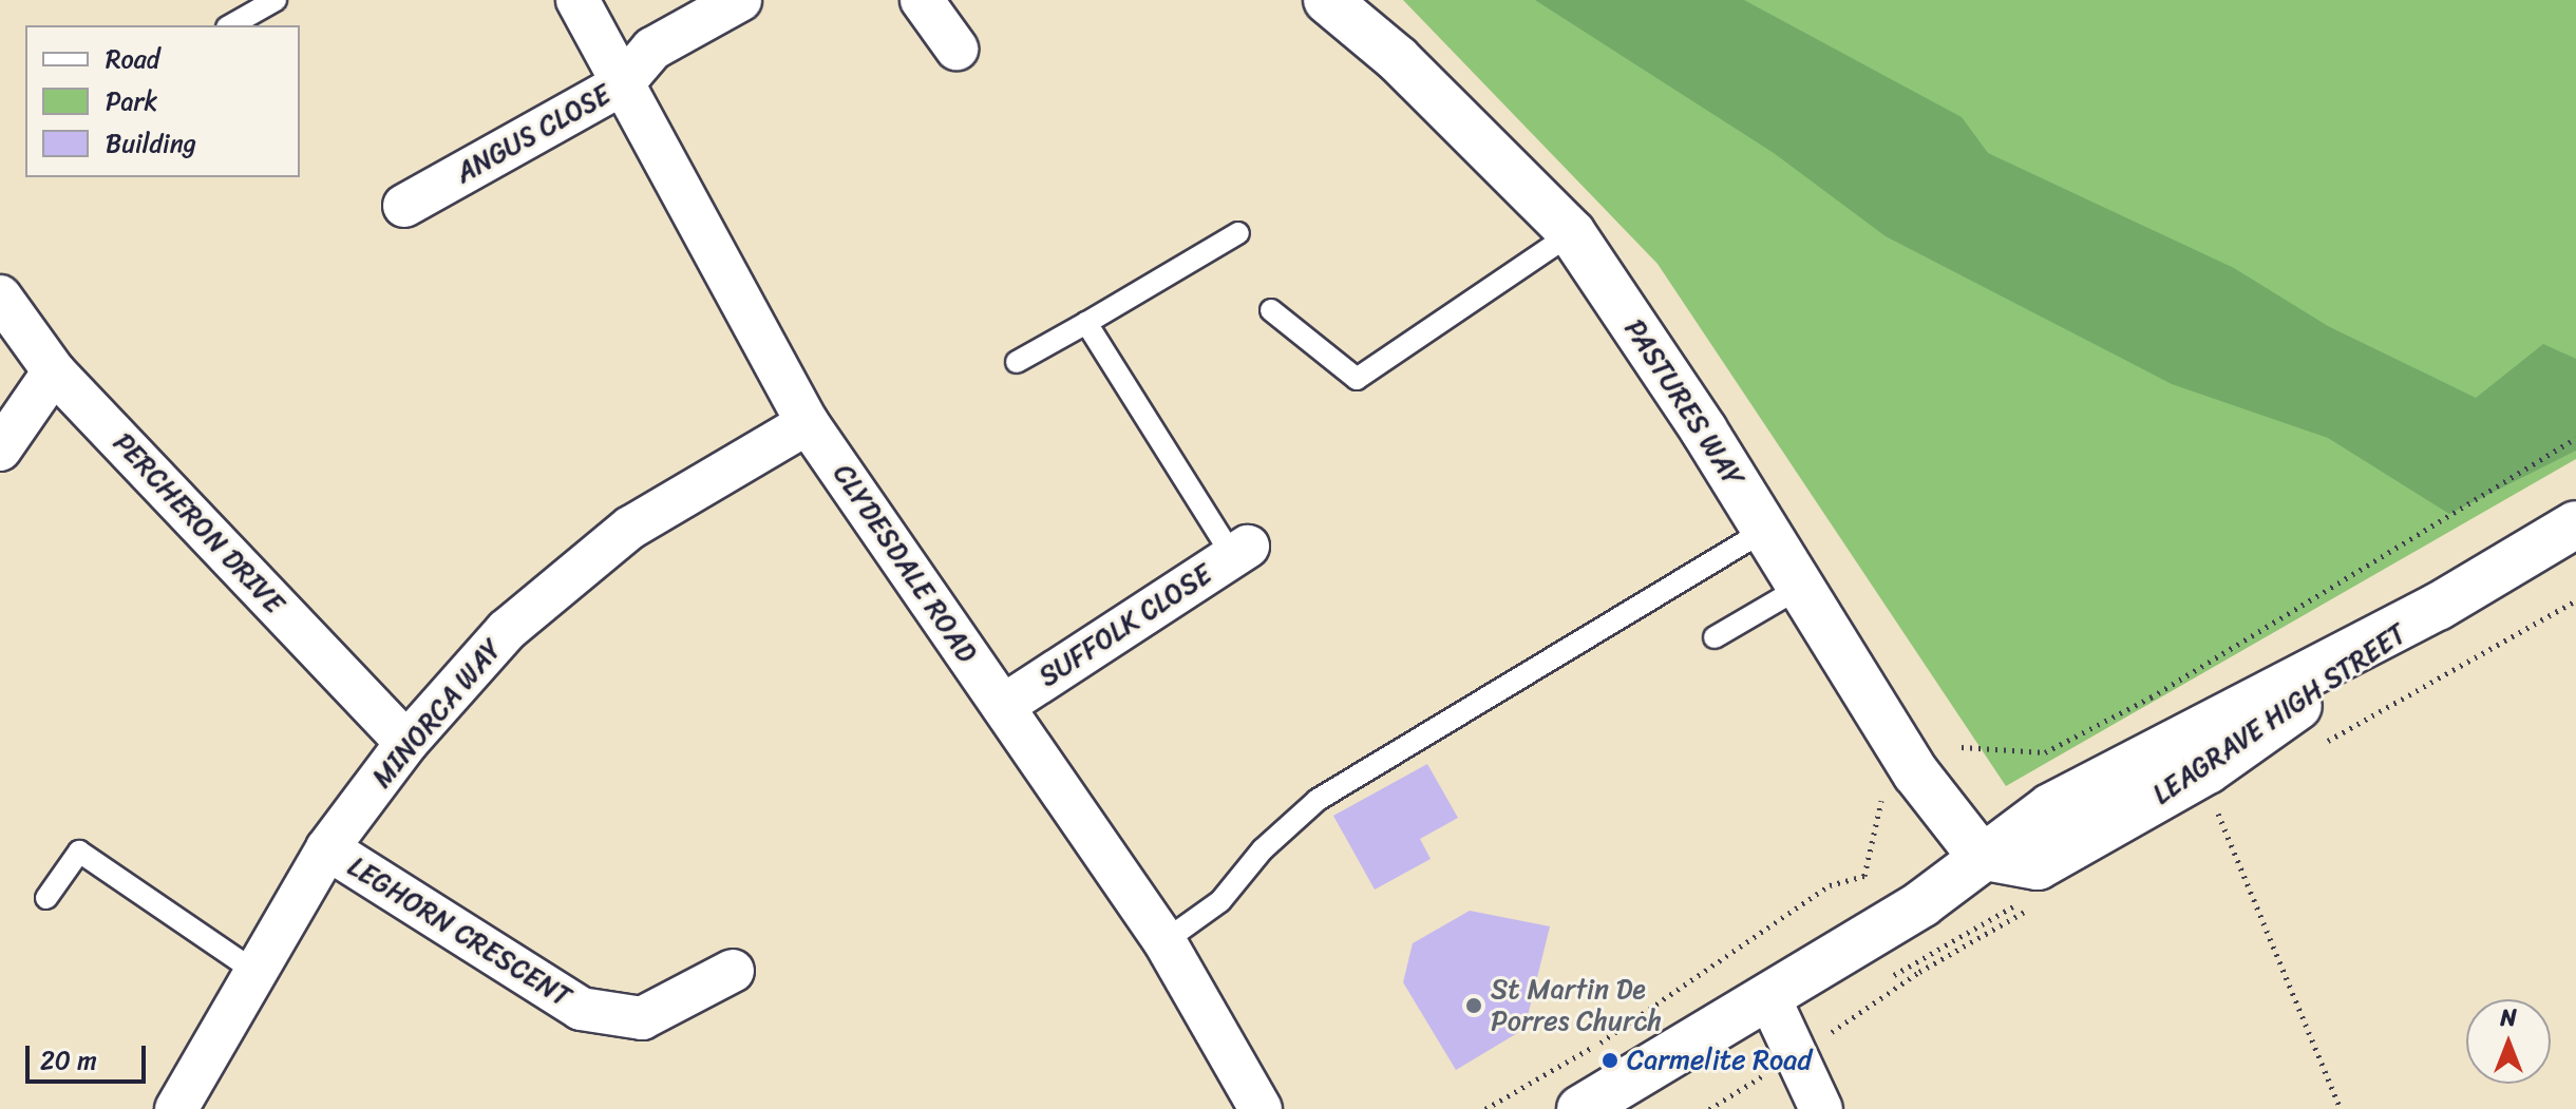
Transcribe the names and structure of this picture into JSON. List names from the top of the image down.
{
  "streets": {
    "street": [
      "ANGUS CLOSE",
      "PASTURES WAY",
      "PERCHERON DRIVE",
      "CLYDESDALE ROAD",
      "SUFFOLK CLOSE",
      "MINORCA WAY",
      "LEAGRAVE HIGH STREET",
      "LEGHORN CRESCENT"
    ]
  },
  "crossings": [
    ["ANGUS CLOSE", "CLYDESDALE ROAD"],
    ["PASTURES WAY", "LEAGRAVE HIGH STREET"],
    ["PERCHERON DRIVE", "MINORCA WAY"],
    ["CLYDESDALE ROAD", "SUFFOLK CLOSE"],
    ["CLYDESDALE ROAD", "MINORCA WAY"],
    ["MINORCA WAY", "LEGHORN CRESCENT"]
  ],
  "places": ["St Martin De Porres Church", "Carmelite Road"],
  "legend": ["Road", "Park", "Building"],
  "scale_bar": "20 m",
  "north": "top"
}
